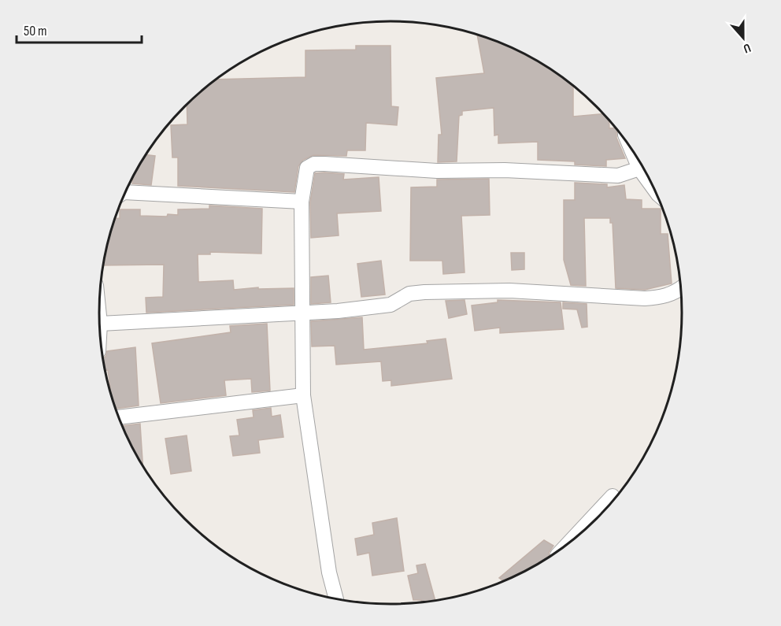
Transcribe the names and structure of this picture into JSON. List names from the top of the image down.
{
  "scale_bar": "50 m",
  "north": "bottom"
}
